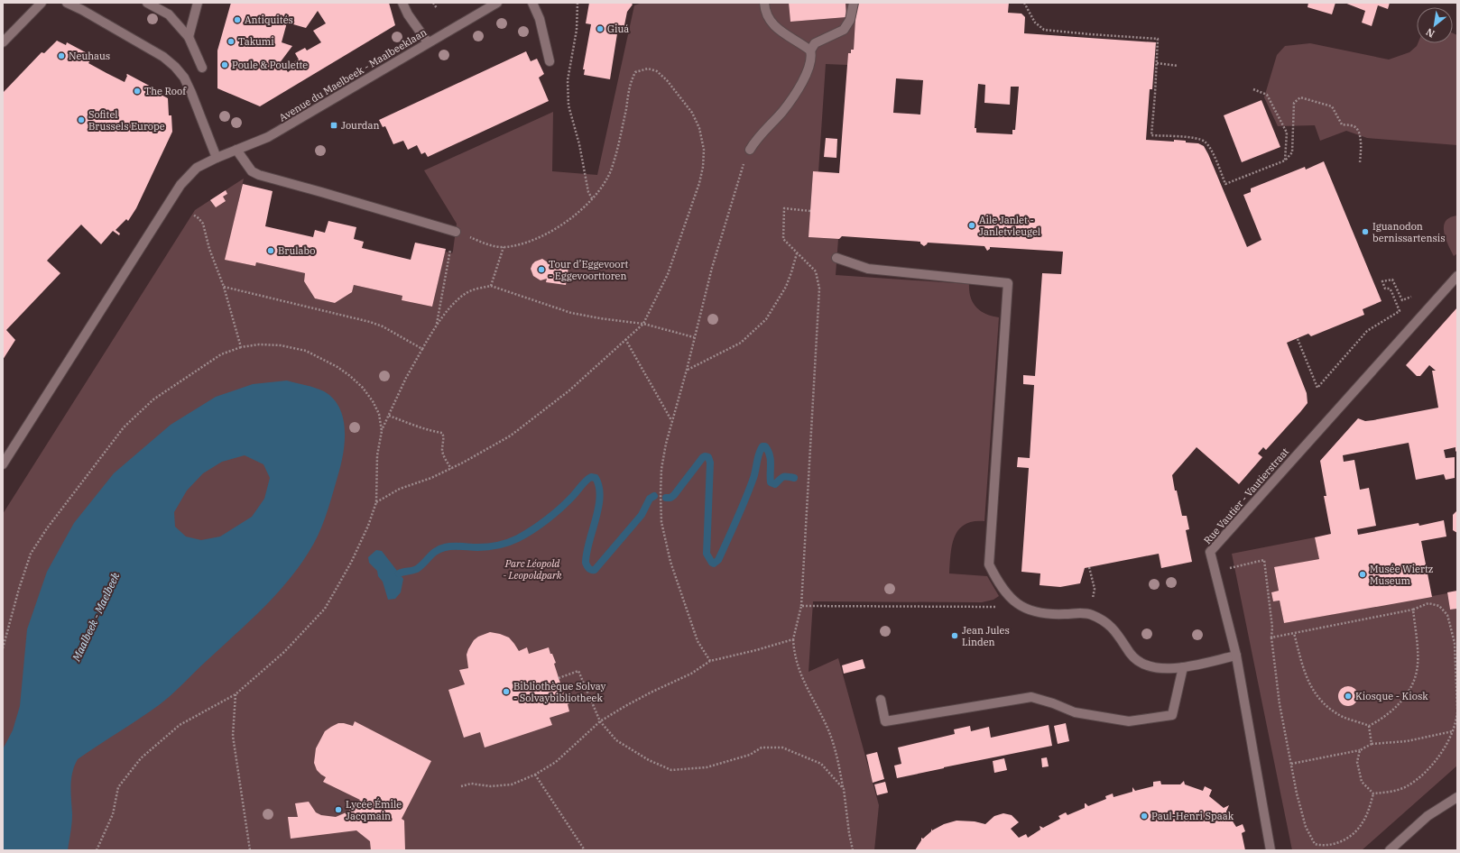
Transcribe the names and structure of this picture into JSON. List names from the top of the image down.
{
  "streets": {
    "street": ["Avenue du Maelbeek - Maalbeeklaan", "Rue Vautier - Vautierstraat"]
  },
  "water": ["Maalbeek - Maelbeek"],
  "parks": ["Parc Léopold - Leopoldpark"],
  "places": {
    "other": [
      "Antiquités",
      "Giuá",
      "Takumi",
      "Neuhaus",
      "Poule & Poulette",
      "The Roof",
      "Sofitel Brussels Europe",
      "Aile Janlet - Janletvleugel",
      "Iguanodon bernissartensis",
      "Brulabo",
      "Tour d’Eggevoort - Eggevoorttoren",
      "Musée Wiertz Museum",
      "Jean Jules Linden",
      "Bibliothèque Solvay - Solvaybibliotheek",
      "Kiosque - Kiosk",
      "Lycée Émile Jacqmain",
      "Paul-Henri Spaak"
    ],
    "transit": ["Jourdan"]
  },
  "north": "bottom left"
}
